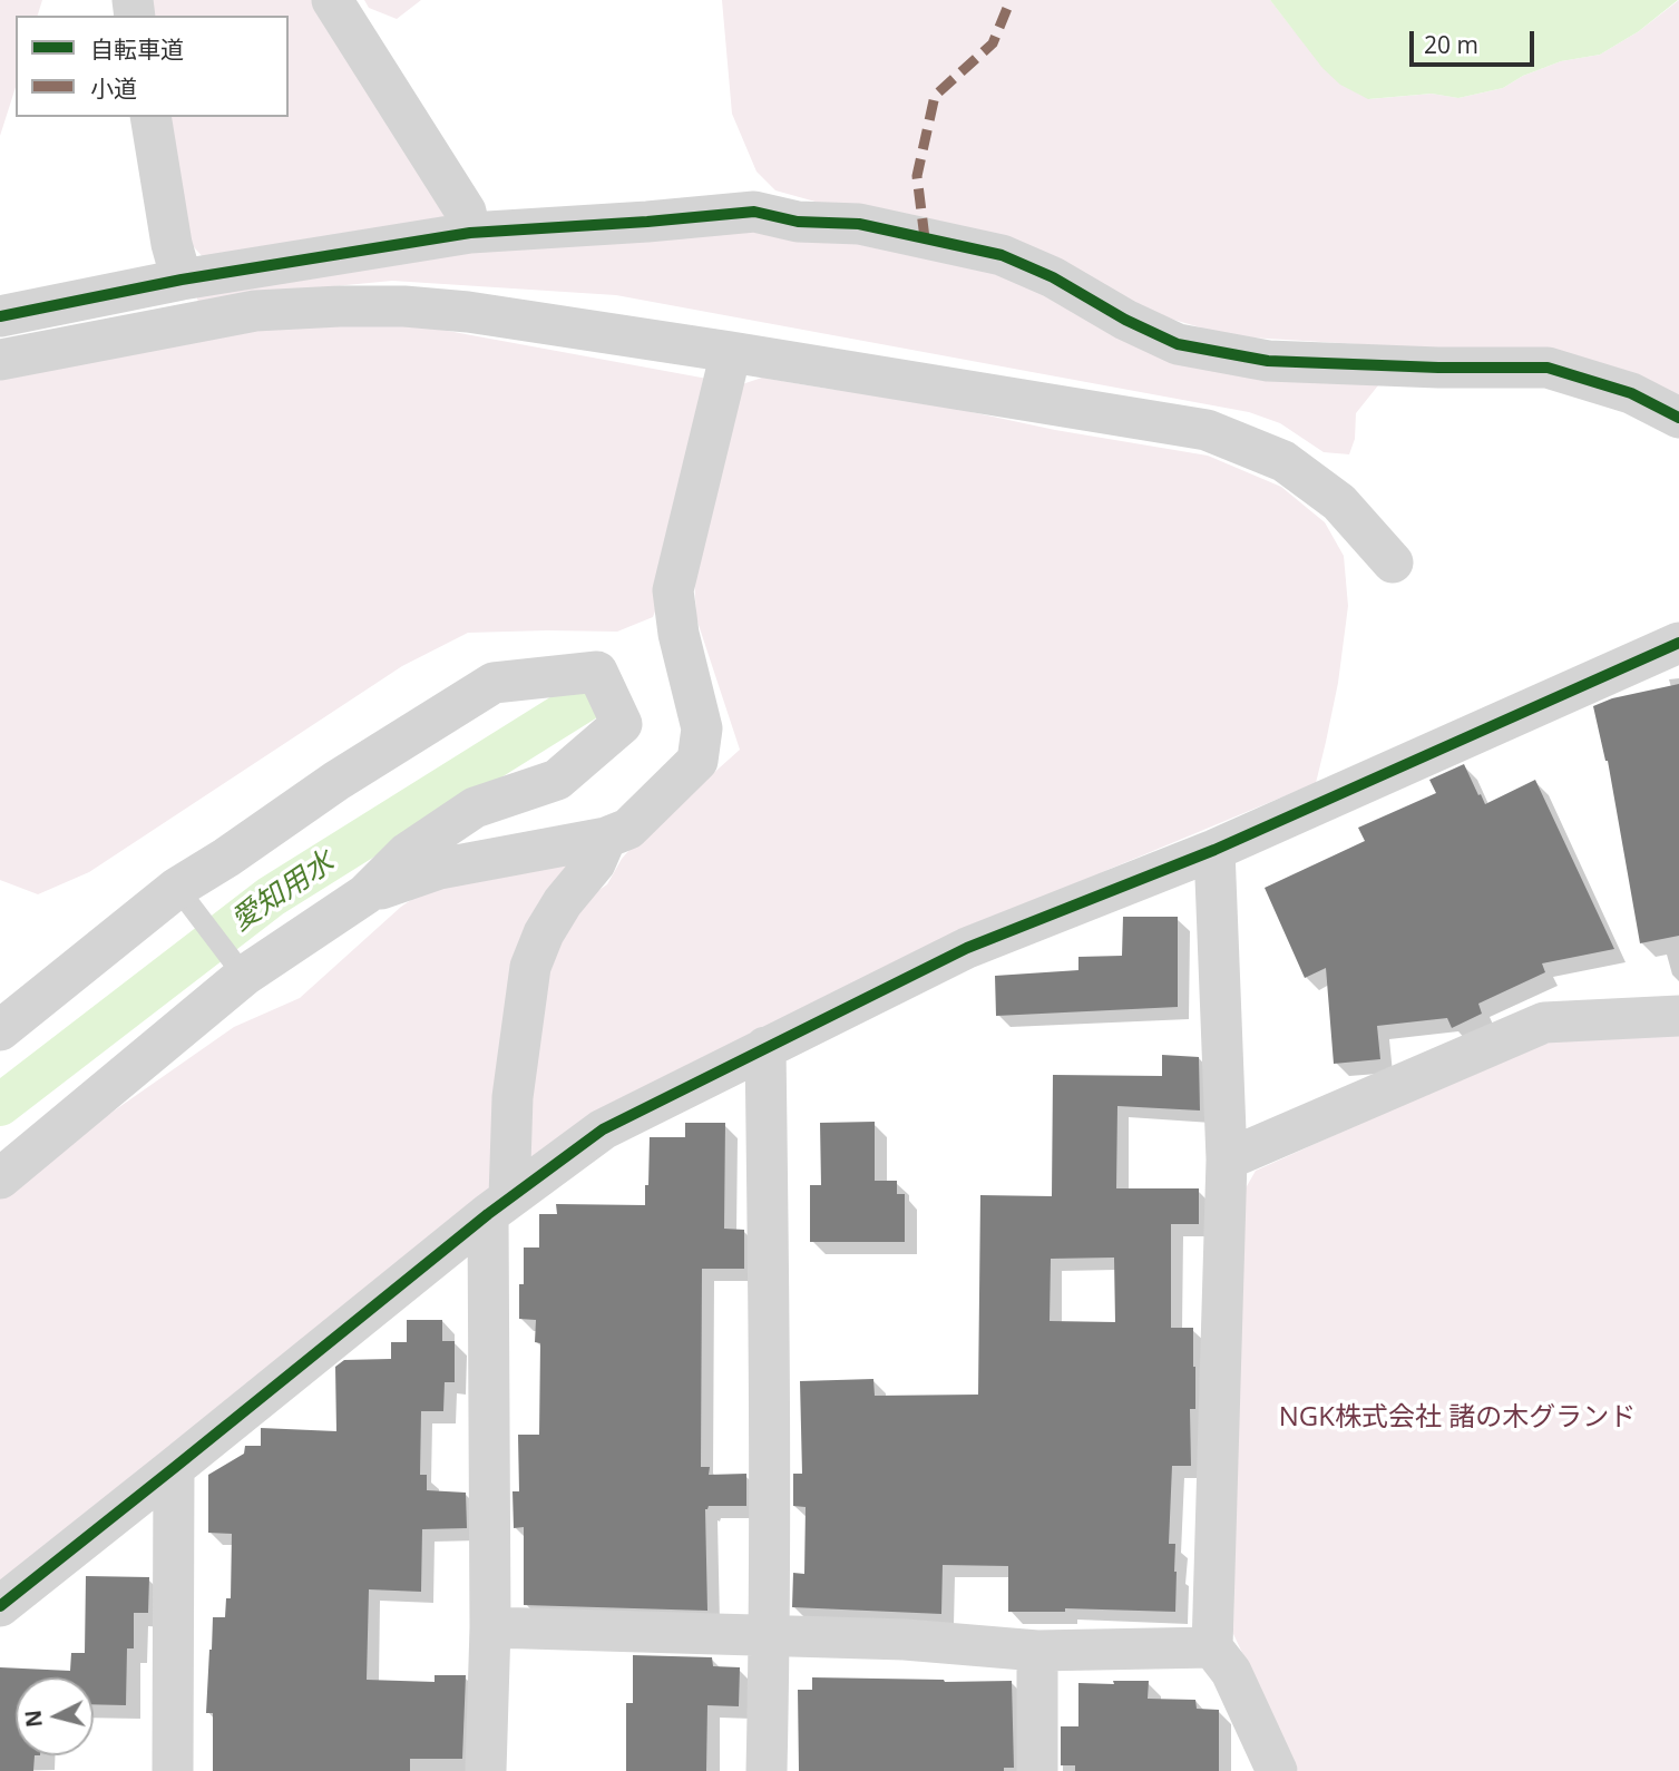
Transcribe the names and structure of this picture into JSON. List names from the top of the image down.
{
  "water": ["愛知用水"],
  "parks": ["NGK株式会社 諸の木グランド"],
  "legend": ["自転車道", "小道"],
  "scale_bar": "20 m",
  "north": "left"
}
